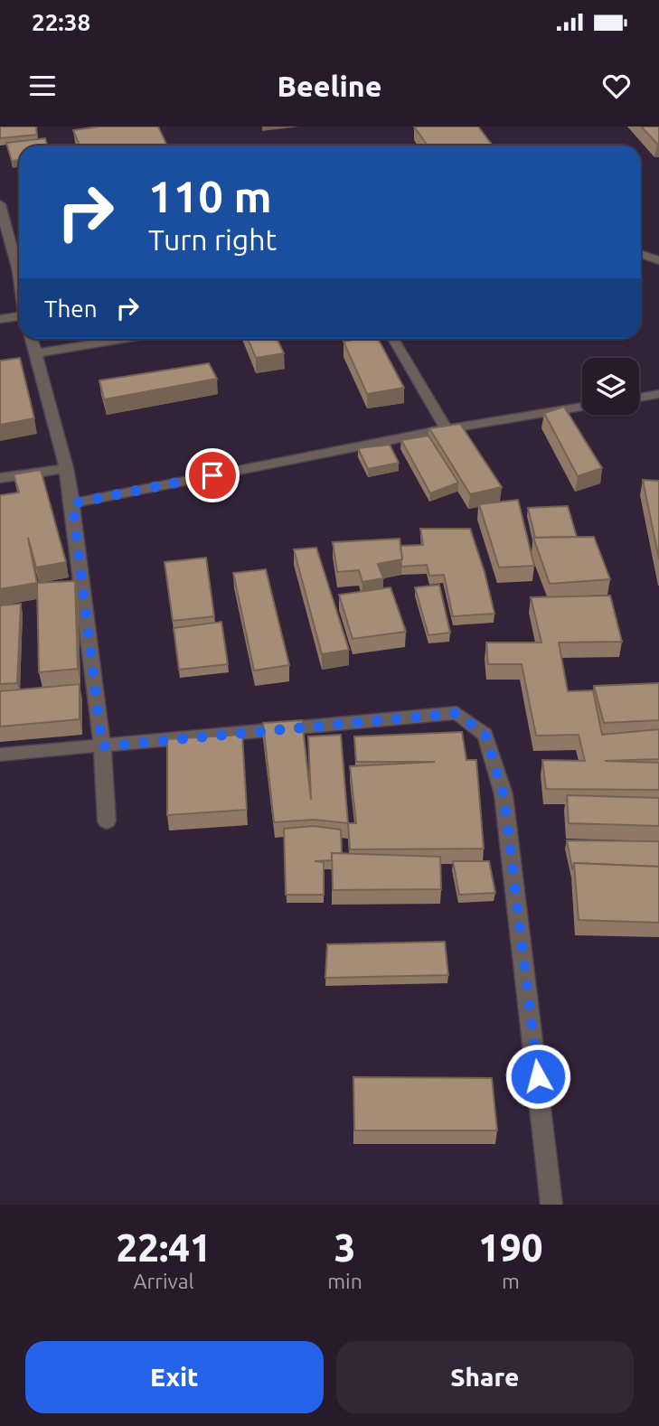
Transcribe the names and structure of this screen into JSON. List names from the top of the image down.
{
  "page": {
    "status": "22:38",
    "header": "Beeline",
    "turn": ["110 m", "Turn right"],
    "then": "Then",
    "eta": [
      "22:41",
      "Arrival",
      "3",
      "min",
      "190",
      "m"
    ],
    "buttons": ["Exit", "Share"]
  }
}
